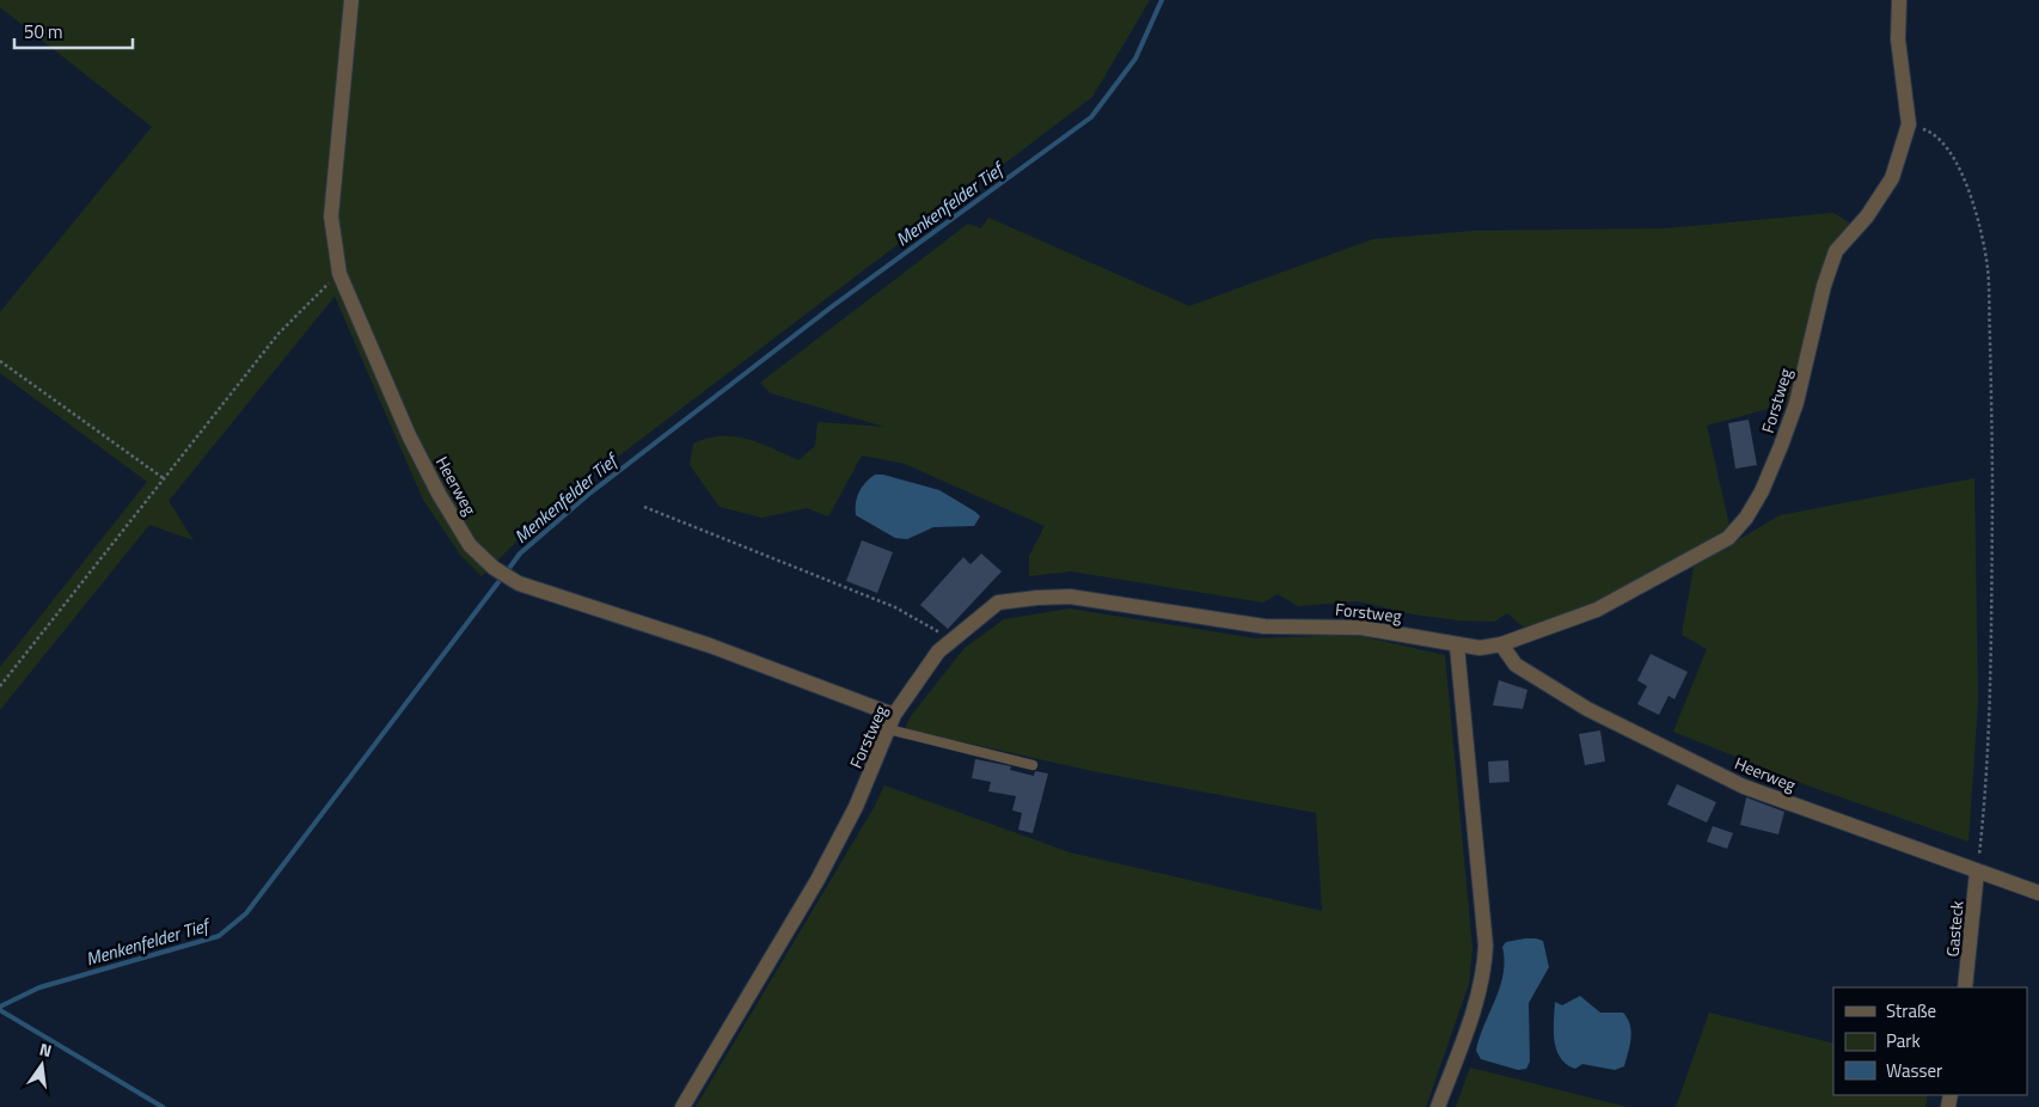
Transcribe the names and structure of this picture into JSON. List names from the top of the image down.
{
  "streets": {
    "street": ["Forstweg", "Heerweg", "Gasteck"]
  },
  "crossings": [
    ["Forstweg", "Heerweg"],
    ["Heerweg", "Gasteck"]
  ],
  "water": ["Menkenfelder Tief"],
  "legend": ["Straße", "Park", "Wasser"],
  "scale_bar": "50 m",
  "north": "top"
}
